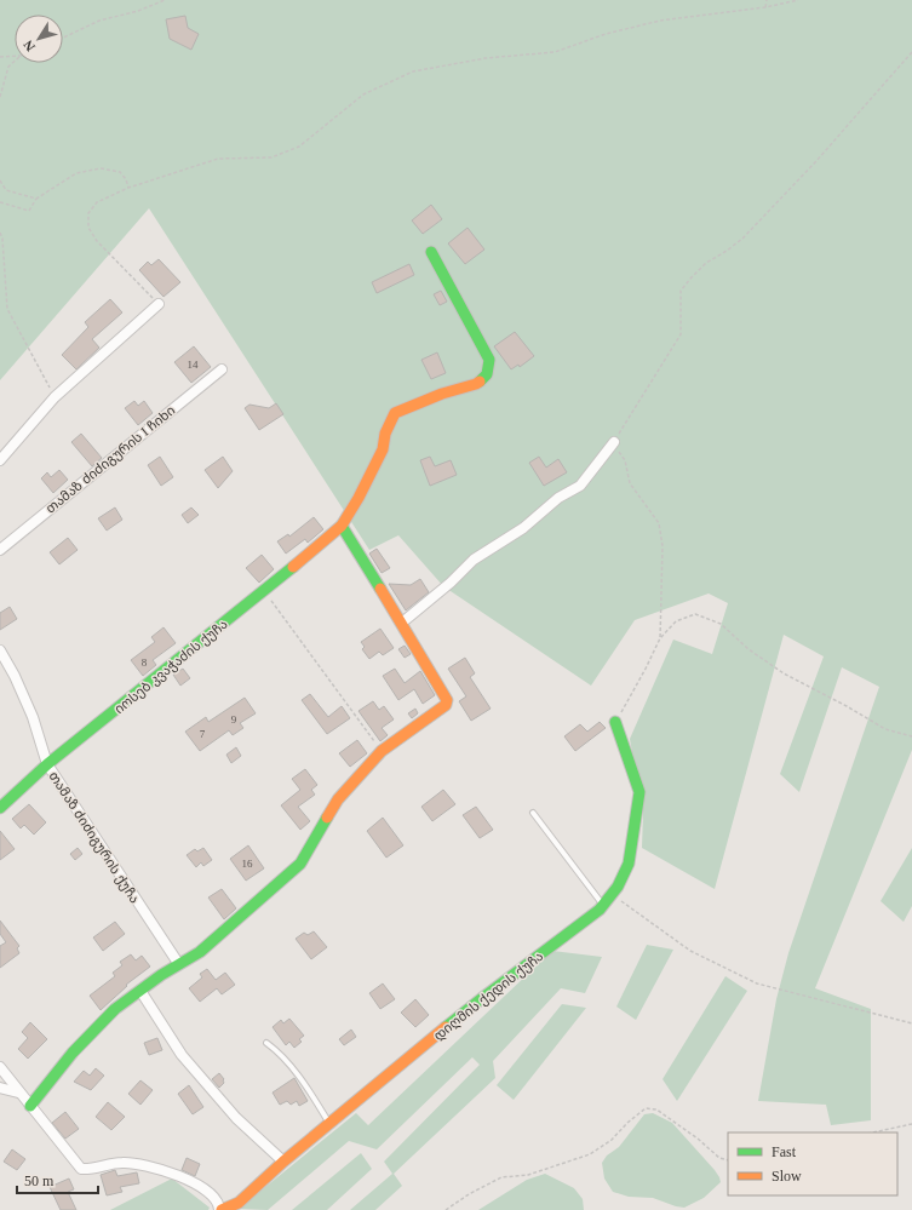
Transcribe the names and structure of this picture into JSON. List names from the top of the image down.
{
  "streets": {
    "street": [
      "თამაზ ძიძიგურის I ჩიხი",
      "იოსებ კვაჭაძის ქუჩა",
      "თამაზ ძიძიგურის ქუჩა",
      "დიღმის ქედის ქუჩა"
    ]
  },
  "crossings": [
    ["იოსებ კვაჭაძის ქუჩა", "თამაზ ძიძიგურის ქუჩა"]
  ],
  "house_numbers": [
    "14",
    "8",
    "9",
    "7",
    "16"
  ],
  "legend": ["Fast", "Slow"],
  "scale_bar": "50 m",
  "north": "bottom left"
}
